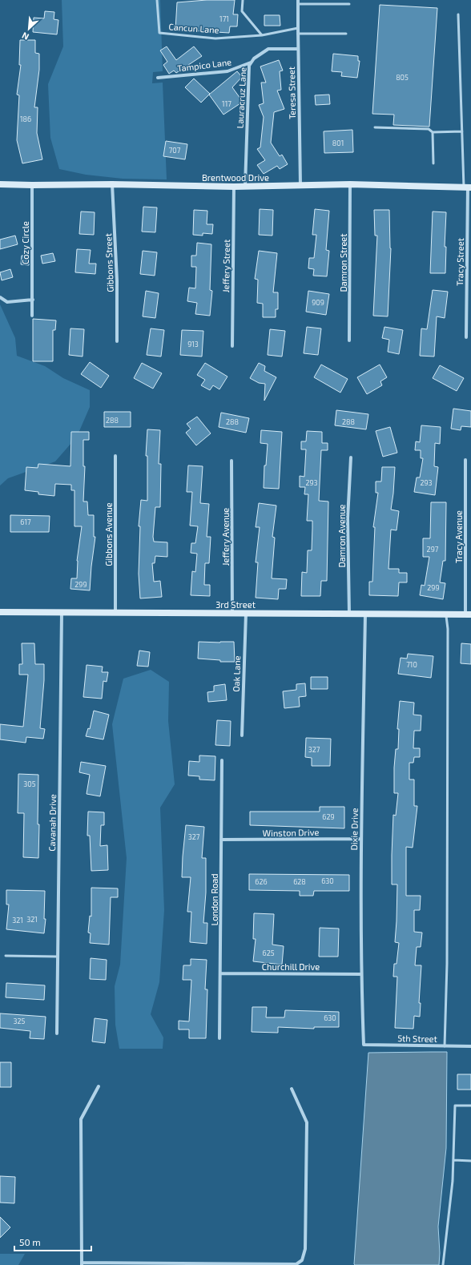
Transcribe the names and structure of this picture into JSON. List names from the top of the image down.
{
  "streets": {
    "street": [
      "Tampico Lane",
      "Teresa Street",
      "Lauracruz Lane",
      "Brentwood Drive",
      "Cozy Circle",
      "Tracy Street",
      "Gibbons Street",
      "Damron Street",
      "Jeffery Street",
      "Gibbons Avenue",
      "Damron Avenue",
      "Jeffery Avenue",
      "Tracy Avenue",
      "3rd Street",
      "Oak Lane",
      "Cavanah Drive",
      "Dixie Drive",
      "Winston Drive",
      "London Road",
      "Churchill Drive",
      "5th Street"
    ],
    "lane": ["Cancun Lane"]
  },
  "crossings": [
    ["Cancun Lane", "Teresa Street"],
    ["Tampico Lane", "Lauracruz Lane"],
    ["Teresa Street", "Lauracruz Lane"],
    ["Teresa Street", "Brentwood Drive"],
    ["Lauracruz Lane", "Brentwood Drive"],
    ["Brentwood Drive", "Cozy Circle"],
    ["Brentwood Drive", "Tracy Street"],
    ["Brentwood Drive", "Gibbons Street"],
    ["Brentwood Drive", "Damron Street"],
    ["Brentwood Drive", "Jeffery Street"],
    ["Gibbons Avenue", "3rd Street"],
    ["Damron Avenue", "3rd Street"],
    ["Jeffery Avenue", "3rd Street"],
    ["Tracy Avenue", "3rd Street"],
    ["3rd Street", "Oak Lane"],
    ["3rd Street", "Cavanah Drive"],
    ["3rd Street", "Dixie Drive"],
    ["Dixie Drive", "Winston Drive"],
    ["Dixie Drive", "Churchill Drive"],
    ["Dixie Drive", "5th Street"],
    ["Winston Drive", "London Road"],
    ["London Road", "Churchill Drive"]
  ],
  "house_numbers": [
    "171",
    "805",
    "117",
    "186",
    "801",
    "707",
    "909",
    "913",
    "288",
    "288",
    "288",
    "293",
    "293",
    "617",
    "297",
    "299",
    "299",
    "710",
    "327",
    "305",
    "629",
    "327",
    "630",
    "626",
    "628",
    "321",
    "321",
    "625",
    "630",
    "325"
  ],
  "scale_bar": "50 m",
  "north": "bottom left"
}
